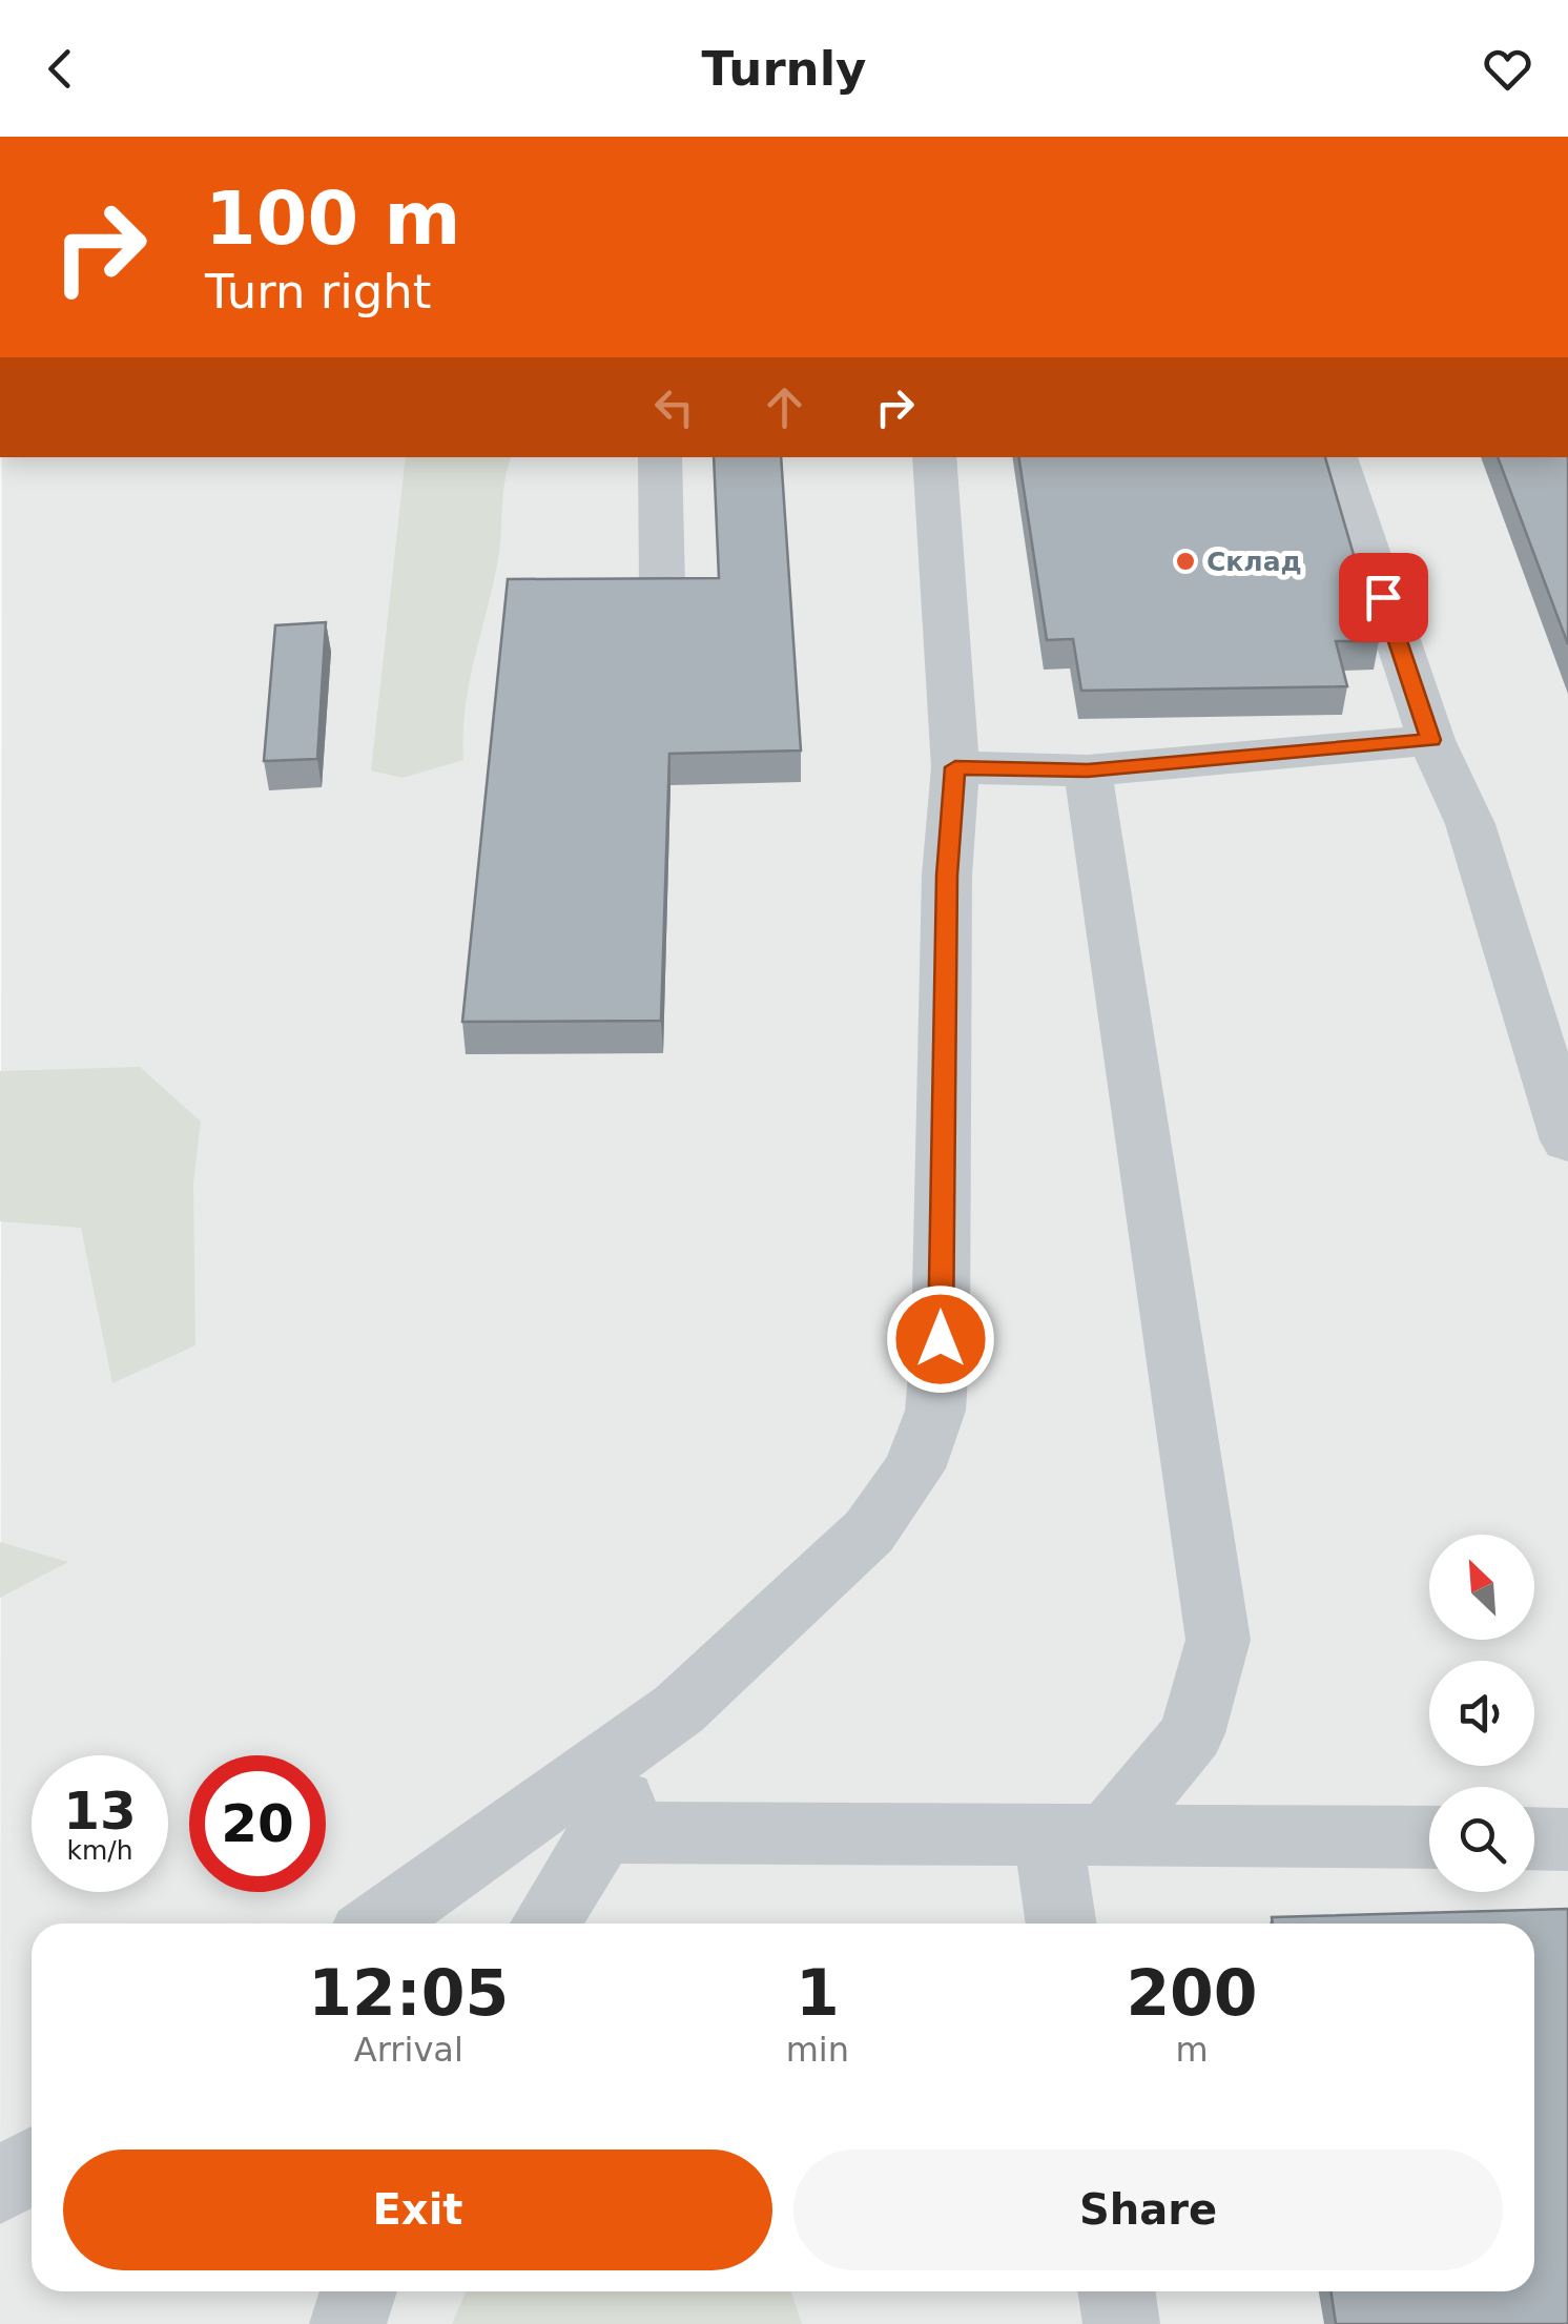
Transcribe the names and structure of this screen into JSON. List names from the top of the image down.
{
  "places": ["Склад"],
  "north": "top left",
  "page": {
    "header": "Turnly",
    "turn": ["100 m", "Turn right"],
    "speed": "13 km/h",
    "limit": "20",
    "eta": [
      "12:05",
      "Arrival",
      "1",
      "min",
      "200",
      "m"
    ],
    "buttons": ["Exit", "Share"]
  }
}
